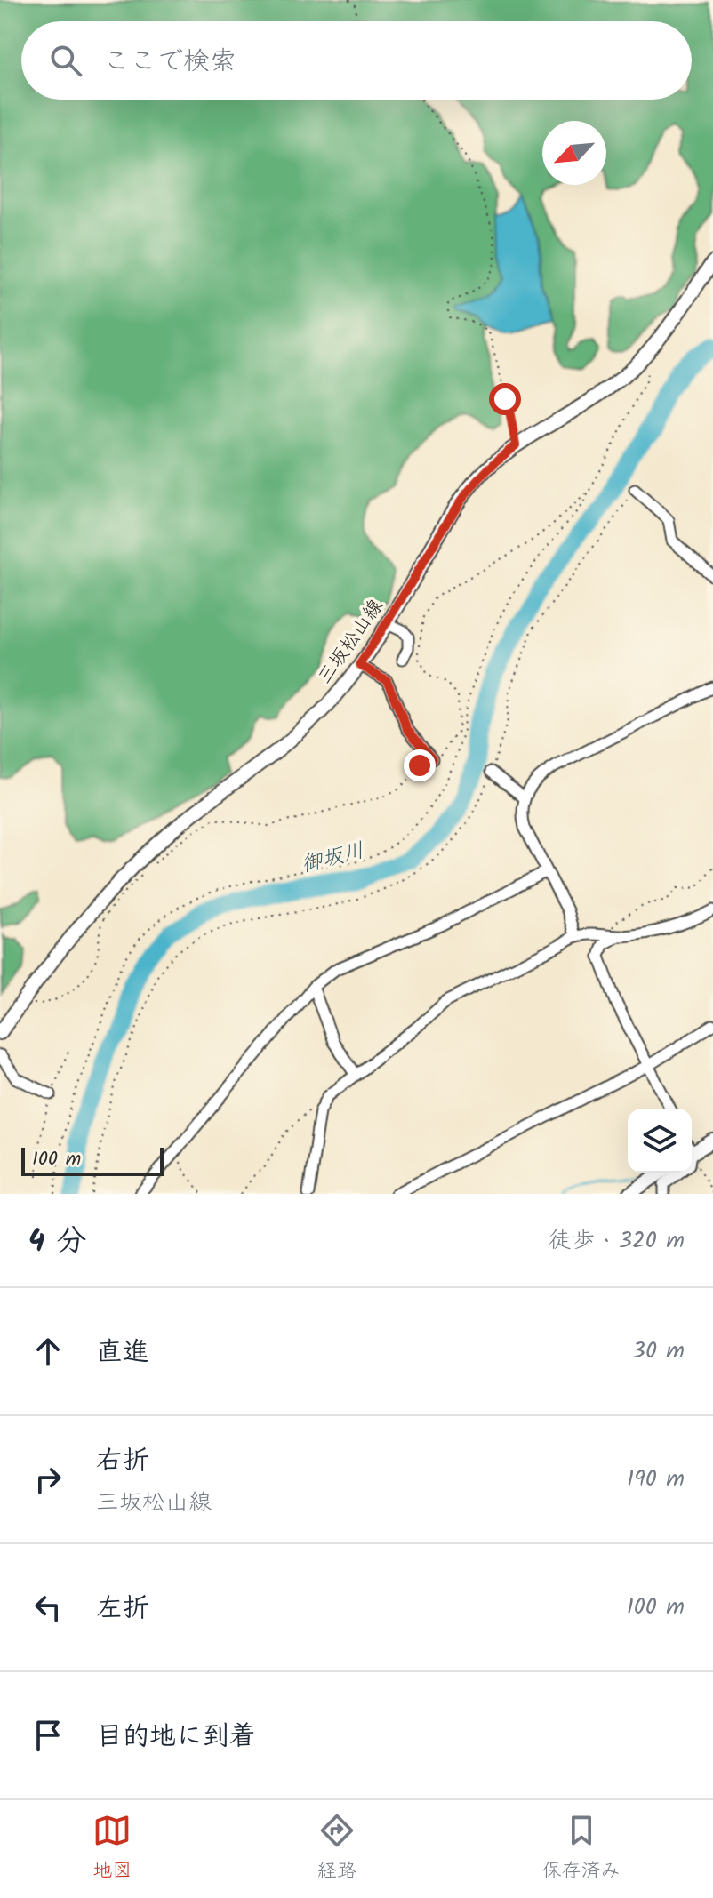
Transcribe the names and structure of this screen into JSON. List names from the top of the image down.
{
  "streets": {
    "main road": ["三坂松山線"]
  },
  "water": ["御坂川"],
  "scale_bar": "100 m",
  "north": "bottom left",
  "page": {
    "search": "ここで検索",
    "scale": "100 m",
    "heading": ["4 分", "徒歩 · 320 m"],
    "list": [
      ["直進", "30 m"],
      ["右折", "三坂松山線", "190 m"],
      ["左折", "100 m"],
      "目的地に到着"
    ],
    "nav": ["地図", "経路", "保存済み"]
  }
}
